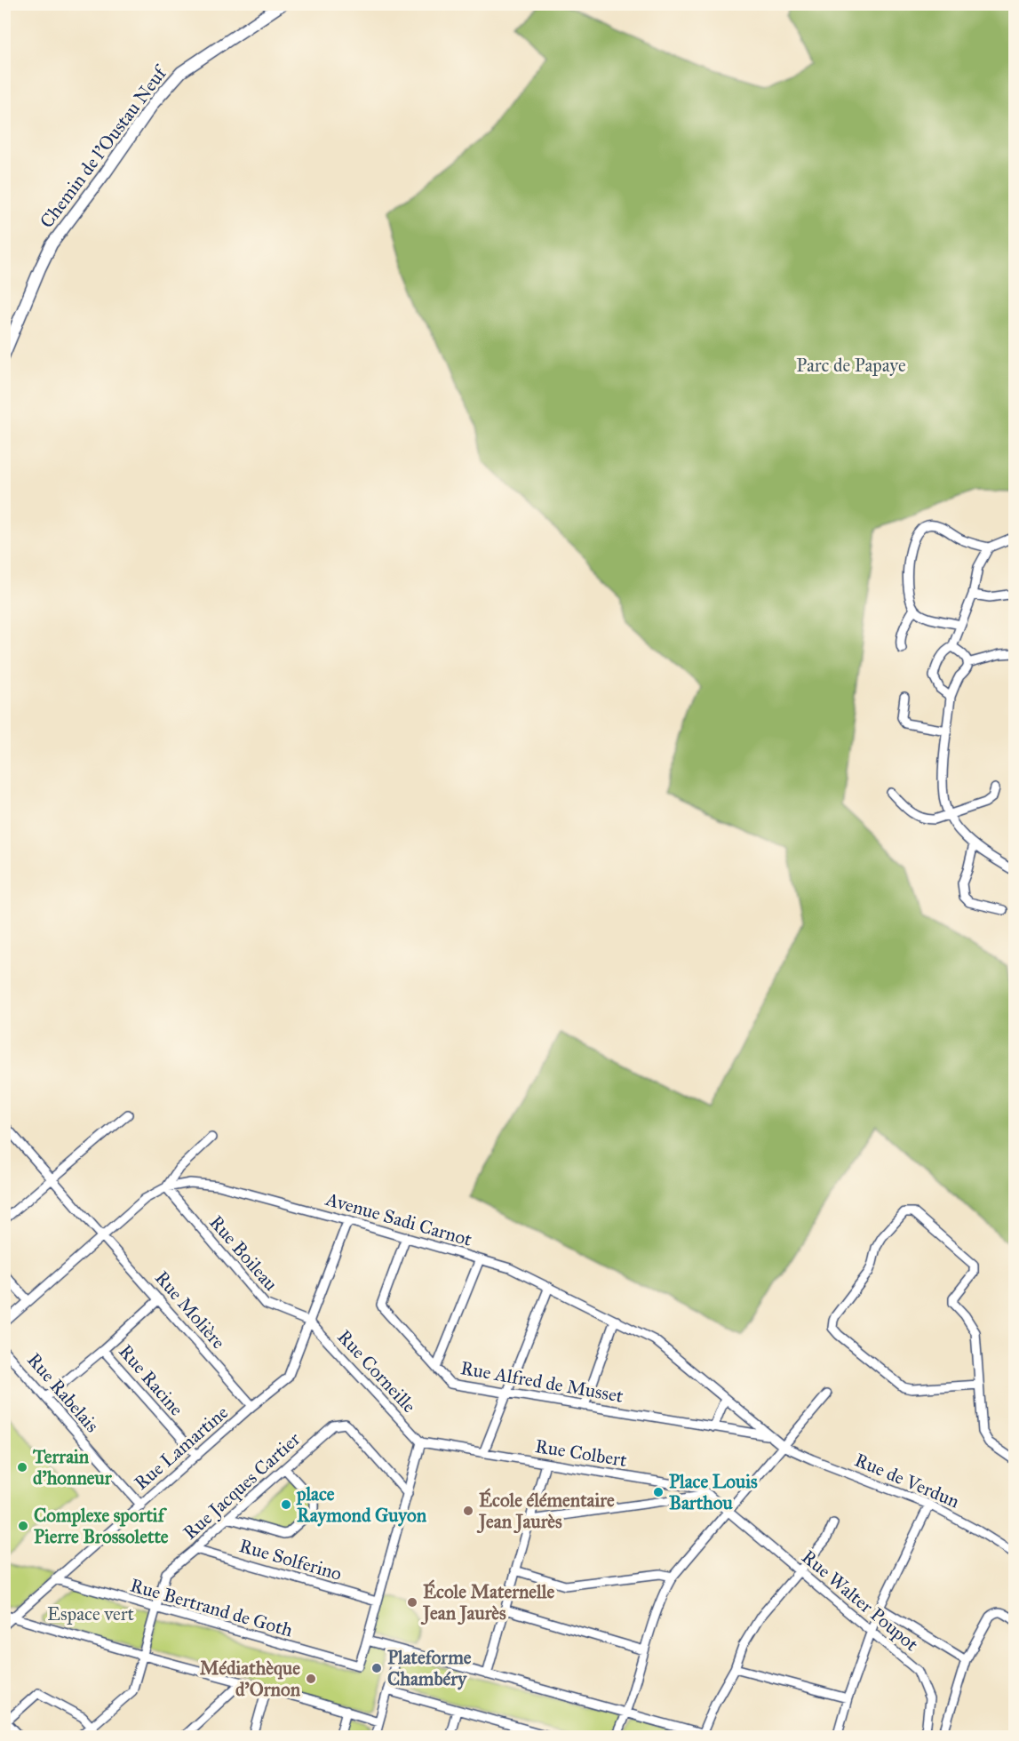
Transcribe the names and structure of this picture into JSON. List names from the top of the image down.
{
  "streets": {
    "street": [
      "Chemin de l'Oustau Neuf",
      "Avenue Sadi Carnot",
      "Rue Boileau",
      "Rue Molière",
      "Rue Corneille",
      "Rue Racine",
      "Rue Alfred de Musset",
      "Rue Rabelais",
      "Rue Lamartine",
      "Rue Colbert",
      "Rue de Verdun",
      "Rue Jacques Cartier",
      "Rue Solferino",
      "Rue Walter Poupot",
      "Rue Bertrand de Goth"
    ]
  },
  "crossings": [
    ["Avenue Sadi Carnot", "Rue Boileau"],
    ["Avenue Sadi Carnot", "Rue Molière"],
    ["Avenue Sadi Carnot", "Rue Alfred de Musset"],
    ["Avenue Sadi Carnot", "Rue Lamartine"],
    ["Avenue Sadi Carnot", "Rue de Verdun"],
    ["Rue Boileau", "Rue Corneille"],
    ["Rue Boileau", "Rue Lamartine"],
    ["Rue Molière", "Rue Lamartine"],
    ["Rue Corneille", "Rue Lamartine"],
    ["Rue Corneille", "Rue Colbert"],
    ["Rue Racine", "Rue Lamartine"],
    ["Rue Rabelais", "Rue Lamartine"],
    ["Rue Lamartine", "Rue Bertrand de Goth"],
    ["Rue Colbert", "Rue Walter Poupot"],
    ["Rue Jacques Cartier", "Rue Solferino"],
    ["Rue Jacques Cartier", "Rue Bertrand de Goth"]
  ],
  "parks": ["Parc de Papaye", "Espace vert"],
  "places": [
    "Terrain d'honneur",
    "Place Louis Barthou",
    "place Raymond Guyon",
    "École élémentaire Jean Jaurès",
    "Complexe sportif Pierre Brossolette",
    "École Maternelle Jean Jaurès",
    "Plateforme Chambéry",
    "Médiathèque d’Ornon"
  ]
}
